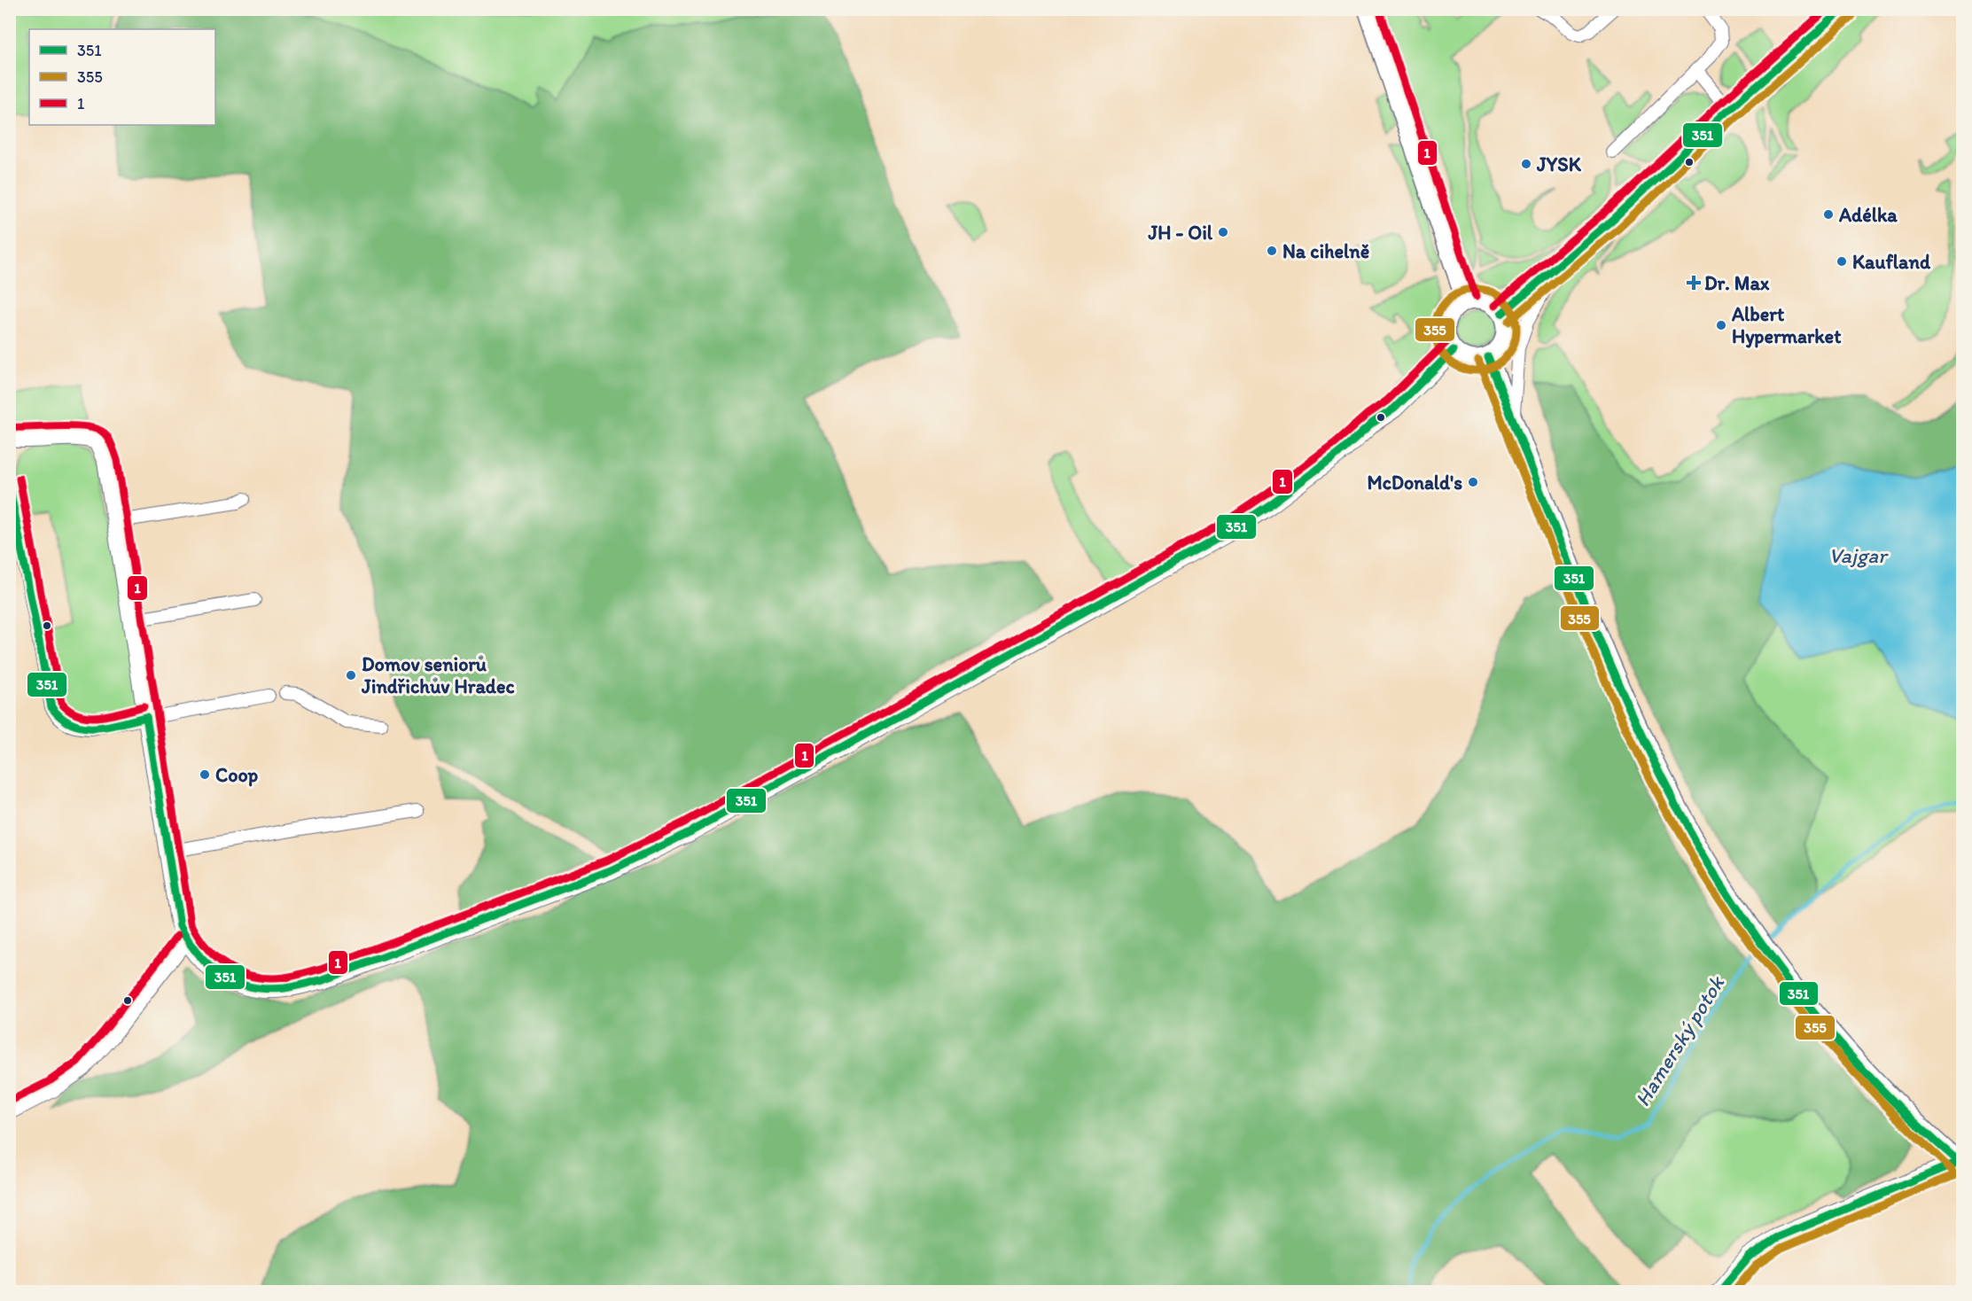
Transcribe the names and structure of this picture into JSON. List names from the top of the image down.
{
  "water": ["Vajgar", "Hamerský potok"],
  "places": {
    "other": [
      "JYSK",
      "Adélka",
      "JH - Oil",
      "Na cihelně",
      "Kaufland",
      "Albert Hypermarket",
      "McDonald's",
      "Domov seniorů Jindřichův Hradec",
      "Coop"
    ],
    "health": ["Dr. Max"]
  },
  "lines": ["transit line 351", "transit line 1", "transit line 355"],
  "legend": ["351", "355", "1"]
}
